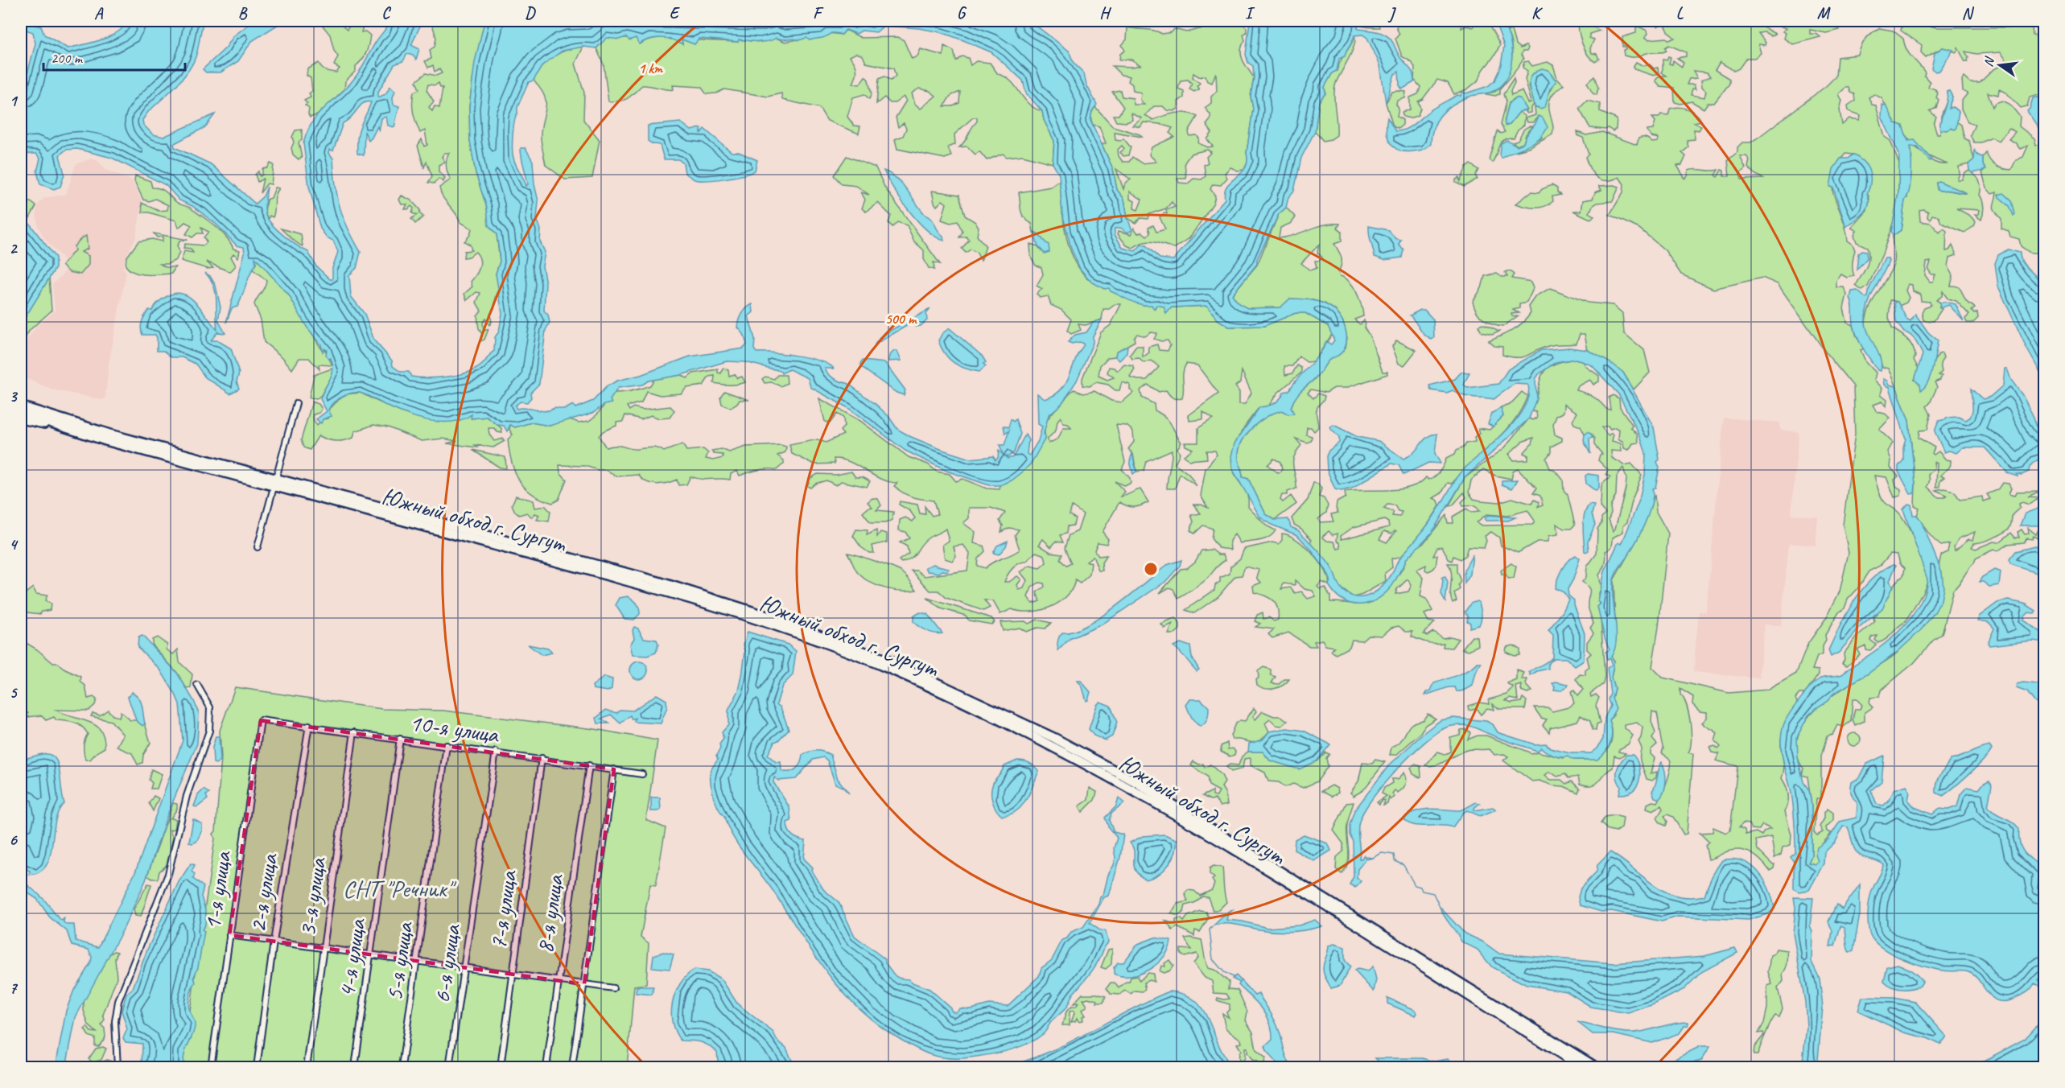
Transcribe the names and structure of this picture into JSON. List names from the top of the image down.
{
  "streets": {
    "highway": ["Южный обход г. Сургут"],
    "street": [
      "10-я улица",
      "1-я улица",
      "2-я улица",
      "3-я улица",
      "7-я улица",
      "8-я улица",
      "4-я улица",
      "5-я улица",
      "6-я улица"
    ]
  },
  "crossings": [
    ["10-я улица", "1-я улица"],
    ["10-я улица", "2-я улица"],
    ["10-я улица", "3-я улица"],
    ["10-я улица", "7-я улица"],
    ["10-я улица", "8-я улица"],
    ["10-я улица", "4-я улица"],
    ["10-я улица", "5-я улица"],
    ["10-я улица", "6-я улица"]
  ],
  "parks": ["СНТ \"Речник\""],
  "scale_bar": "200 m",
  "north": "left",
  "grid": {
    "columns": [
      "A",
      "B",
      "C",
      "D",
      "E",
      "F",
      "G",
      "H",
      "I",
      "J",
      "K",
      "L",
      "M",
      "N"
    ],
    "rows": [
      "1",
      "2",
      "3",
      "4",
      "5",
      "6",
      "7"
    ]
  },
  "rings": ["1 km", "500 m"]
}
